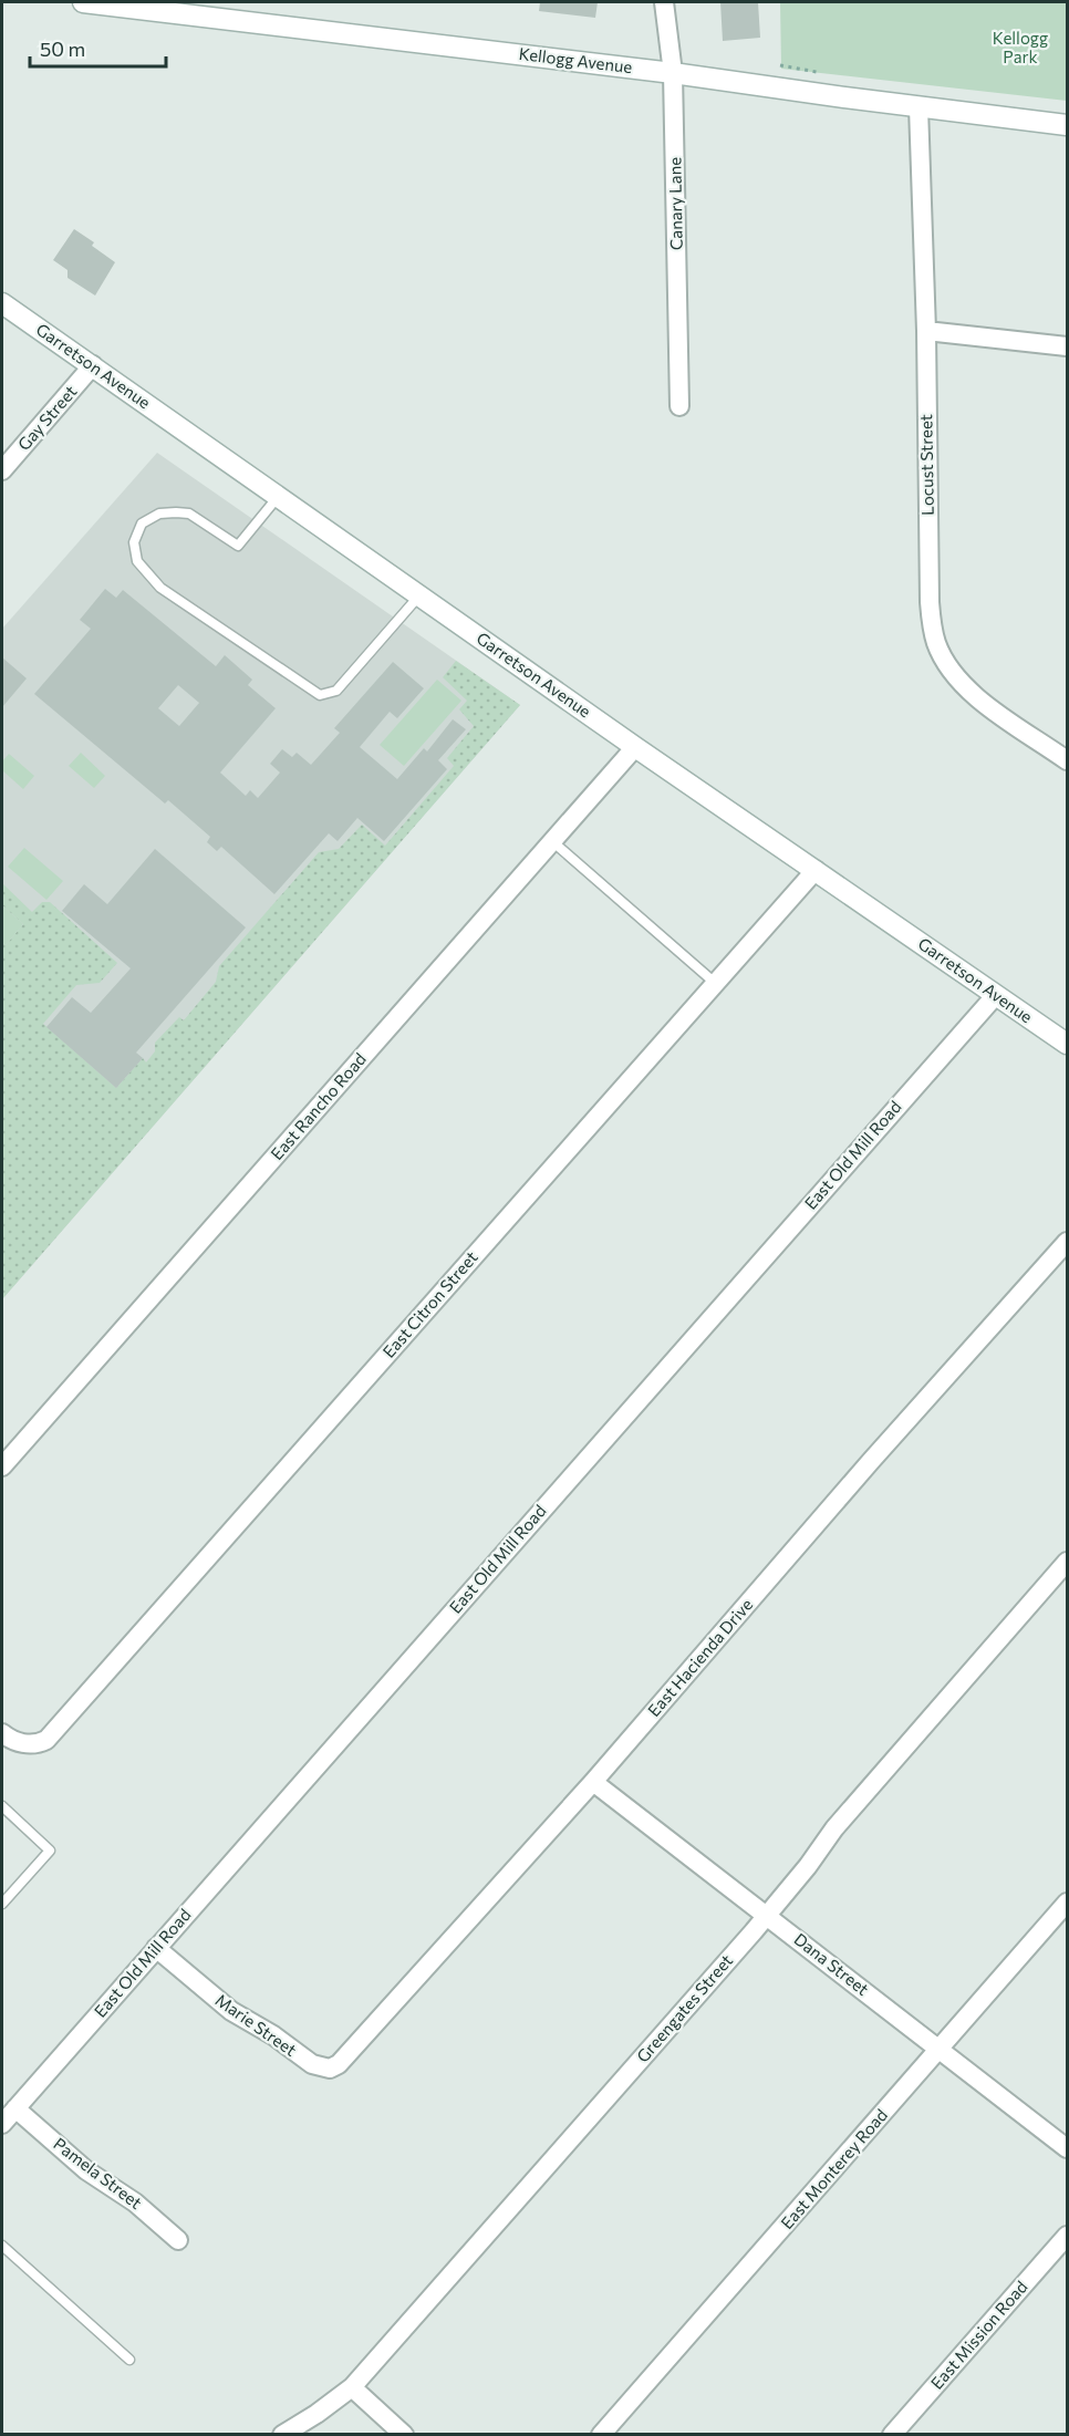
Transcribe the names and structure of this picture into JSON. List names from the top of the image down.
{
  "streets": {
    "street": [
      "Kellogg Avenue",
      "Canary Lane",
      "Garretson Avenue",
      "Gay Street",
      "Locust Street",
      "East Rancho Road",
      "East Old Mill Road",
      "East Citron Street",
      "East Hacienda Drive",
      "Dana Street",
      "Greengates Street",
      "Marie Street",
      "East Monterey Road",
      "Pamela Street",
      "East Mission Road"
    ]
  },
  "crossings": [
    ["Kellogg Avenue", "Canary Lane"],
    ["Kellogg Avenue", "Locust Street"],
    ["Garretson Avenue", "Gay Street"],
    ["Garretson Avenue", "East Rancho Road"],
    ["Garretson Avenue", "East Old Mill Road"],
    ["Garretson Avenue", "East Citron Street"],
    ["East Old Mill Road", "Marie Street"],
    ["East Old Mill Road", "Pamela Street"],
    ["East Hacienda Drive", "Dana Street"],
    ["East Hacienda Drive", "Marie Street"],
    ["Dana Street", "Greengates Street"],
    ["Dana Street", "East Monterey Road"]
  ],
  "parks": ["Kellogg Park"],
  "scale_bar": "50 m"
}
